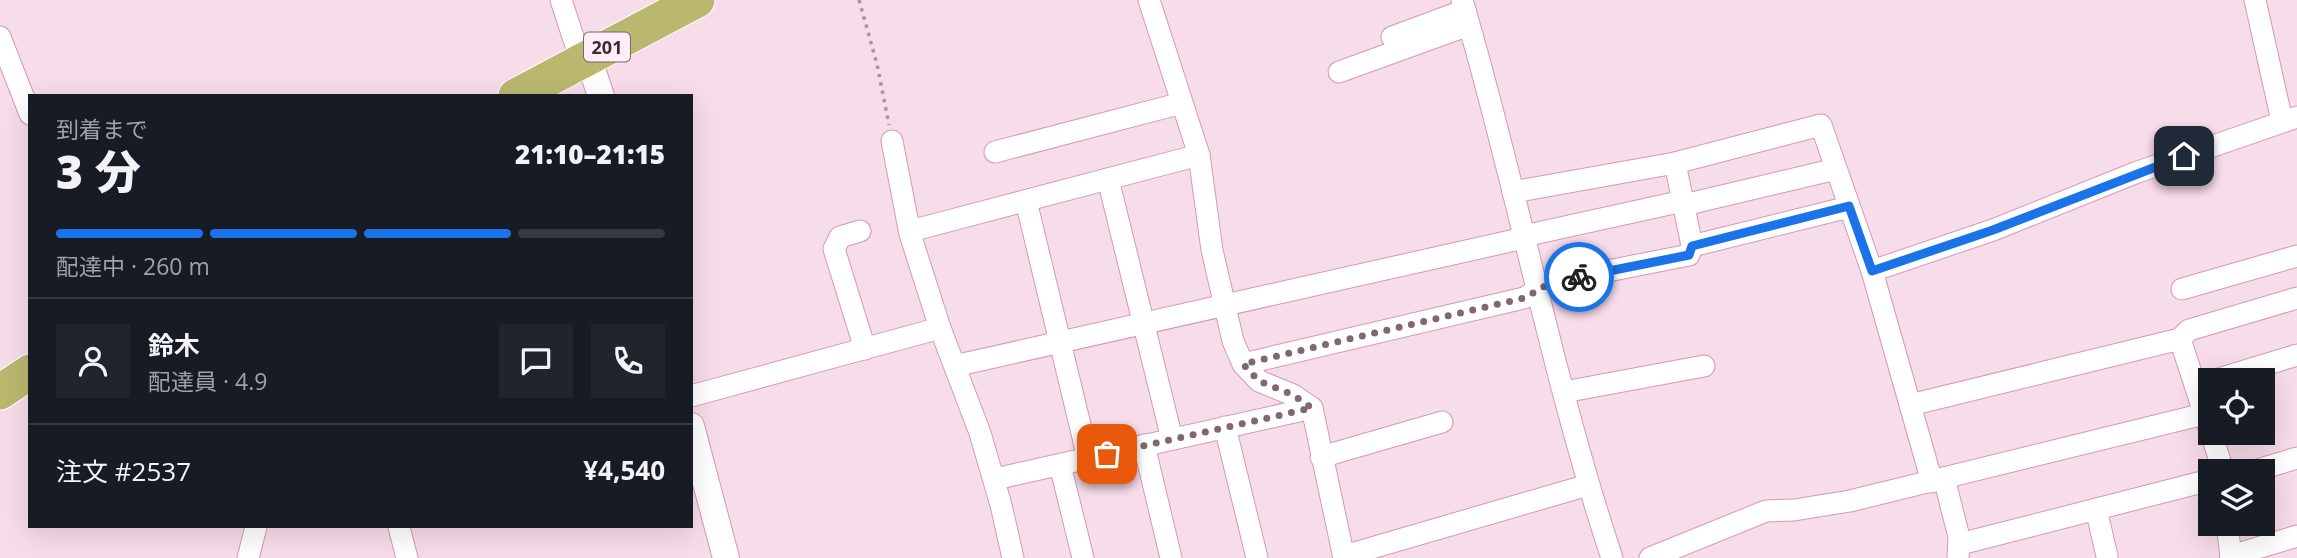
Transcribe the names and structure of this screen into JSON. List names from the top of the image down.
{
  "streets": {
    "highway": ["201"]
  },
  "page": {
    "heading": ["3 分", "到着まで", "21:10–21:15"],
    "panel": [
      "鈴木",
      "配達員 · 4.9",
      "注文 #2537",
      "¥4,540"
    ],
    "bar": "配達中 · 260 m"
  }
}
